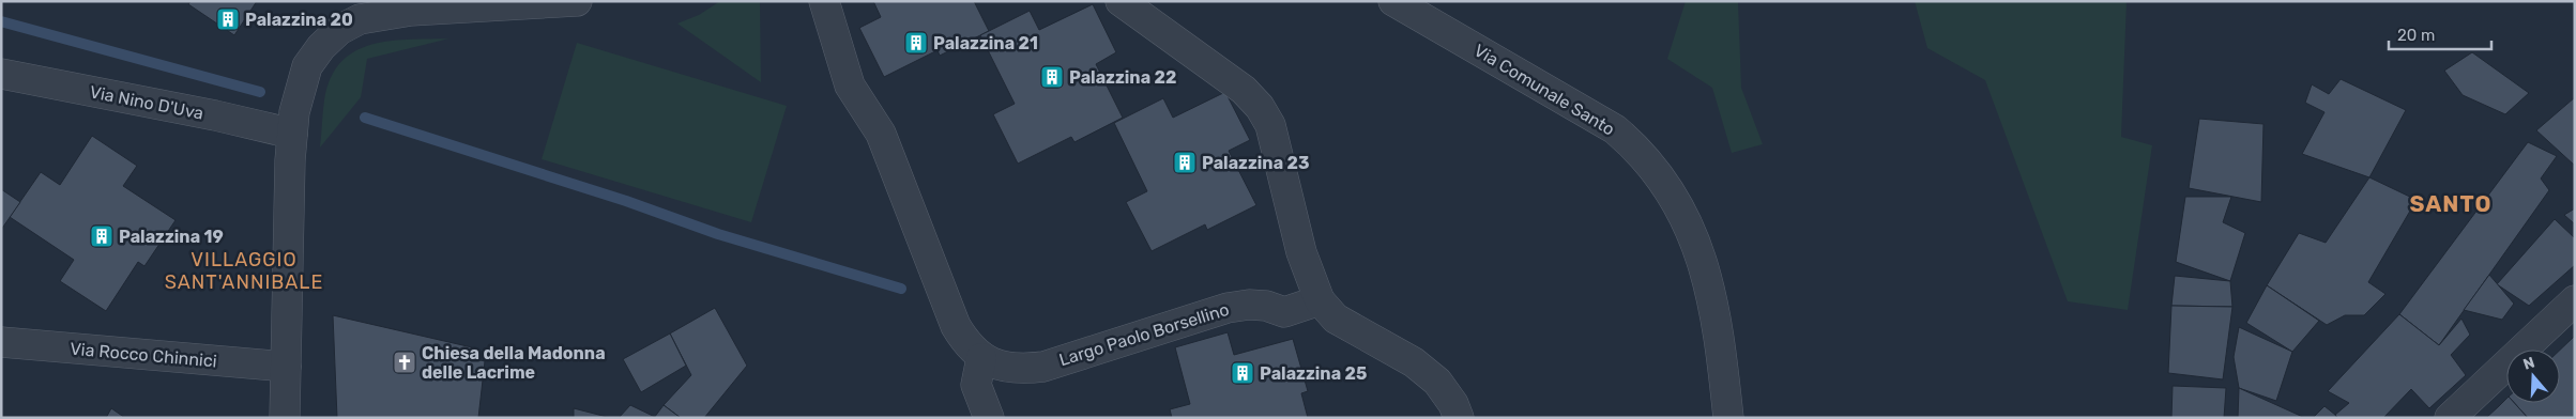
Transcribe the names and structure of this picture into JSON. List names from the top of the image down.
{
  "streets": {
    "street": [
      "Via Comunale Santo",
      "Via Nino D'Uva",
      "Largo Paolo Borsellino",
      "Via Rocco Chinnici"
    ]
  },
  "districts": ["SANTO", "VILLAGGIO SANT'ANNIBALE"],
  "places": {
    "building": [
      "Palazzina 20",
      "Palazzina 21",
      "Palazzina 22",
      "Palazzina 23",
      "Palazzina 19",
      "Palazzina 25"
    ],
    "church": ["Chiesa della Madonna delle Lacrime"]
  },
  "scale_bar": "20 m",
  "north": "top"
}
